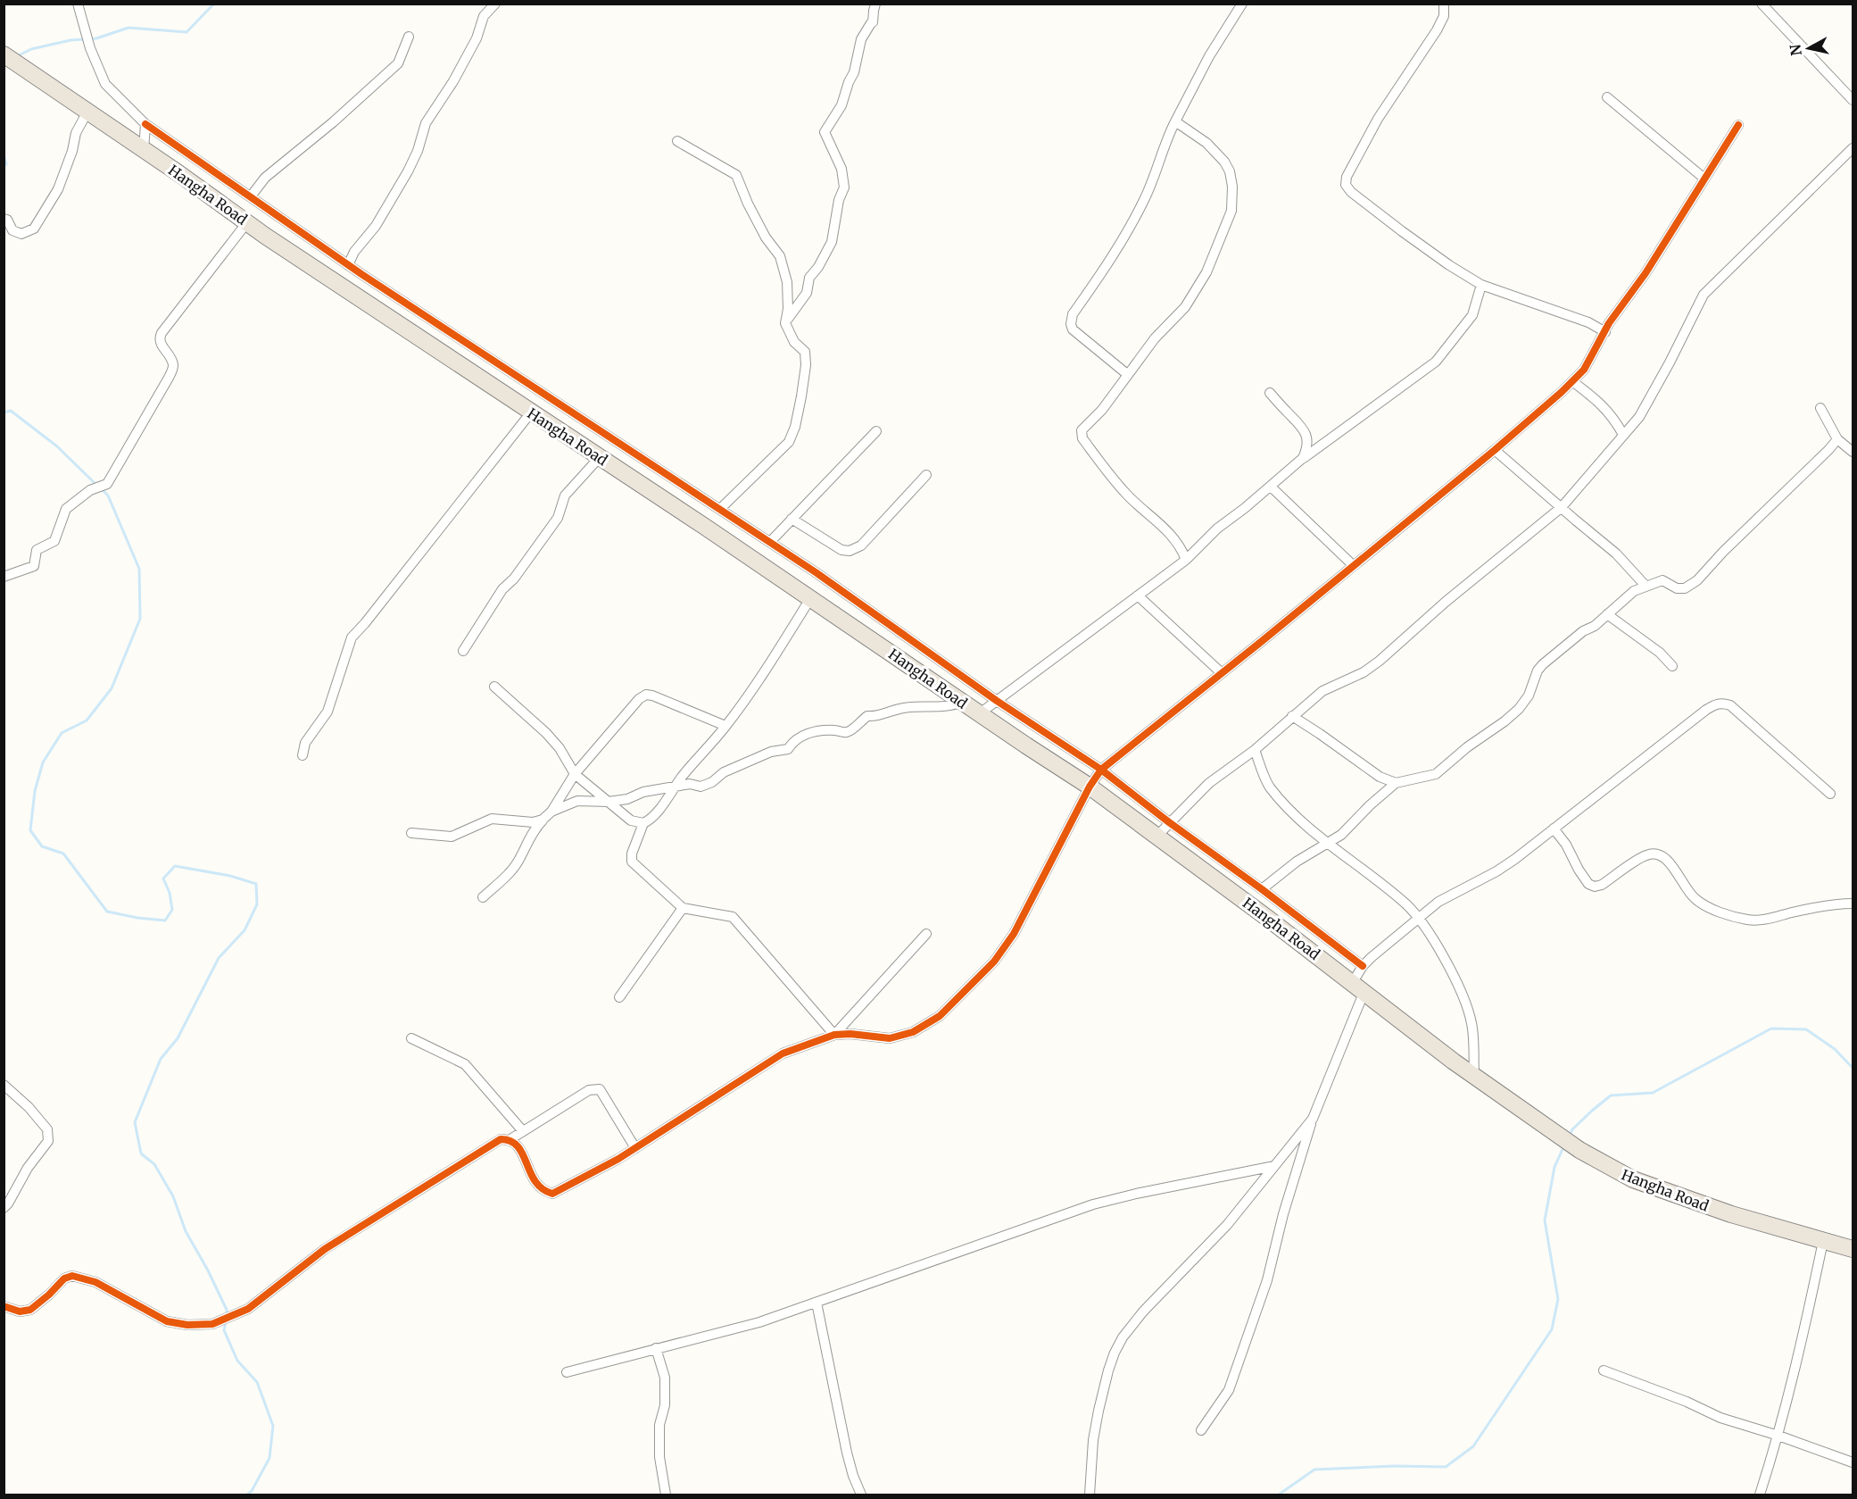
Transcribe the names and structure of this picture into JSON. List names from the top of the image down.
{
  "streets": {
    "highway": ["Hangha Road"]
  },
  "north": "left"
}
